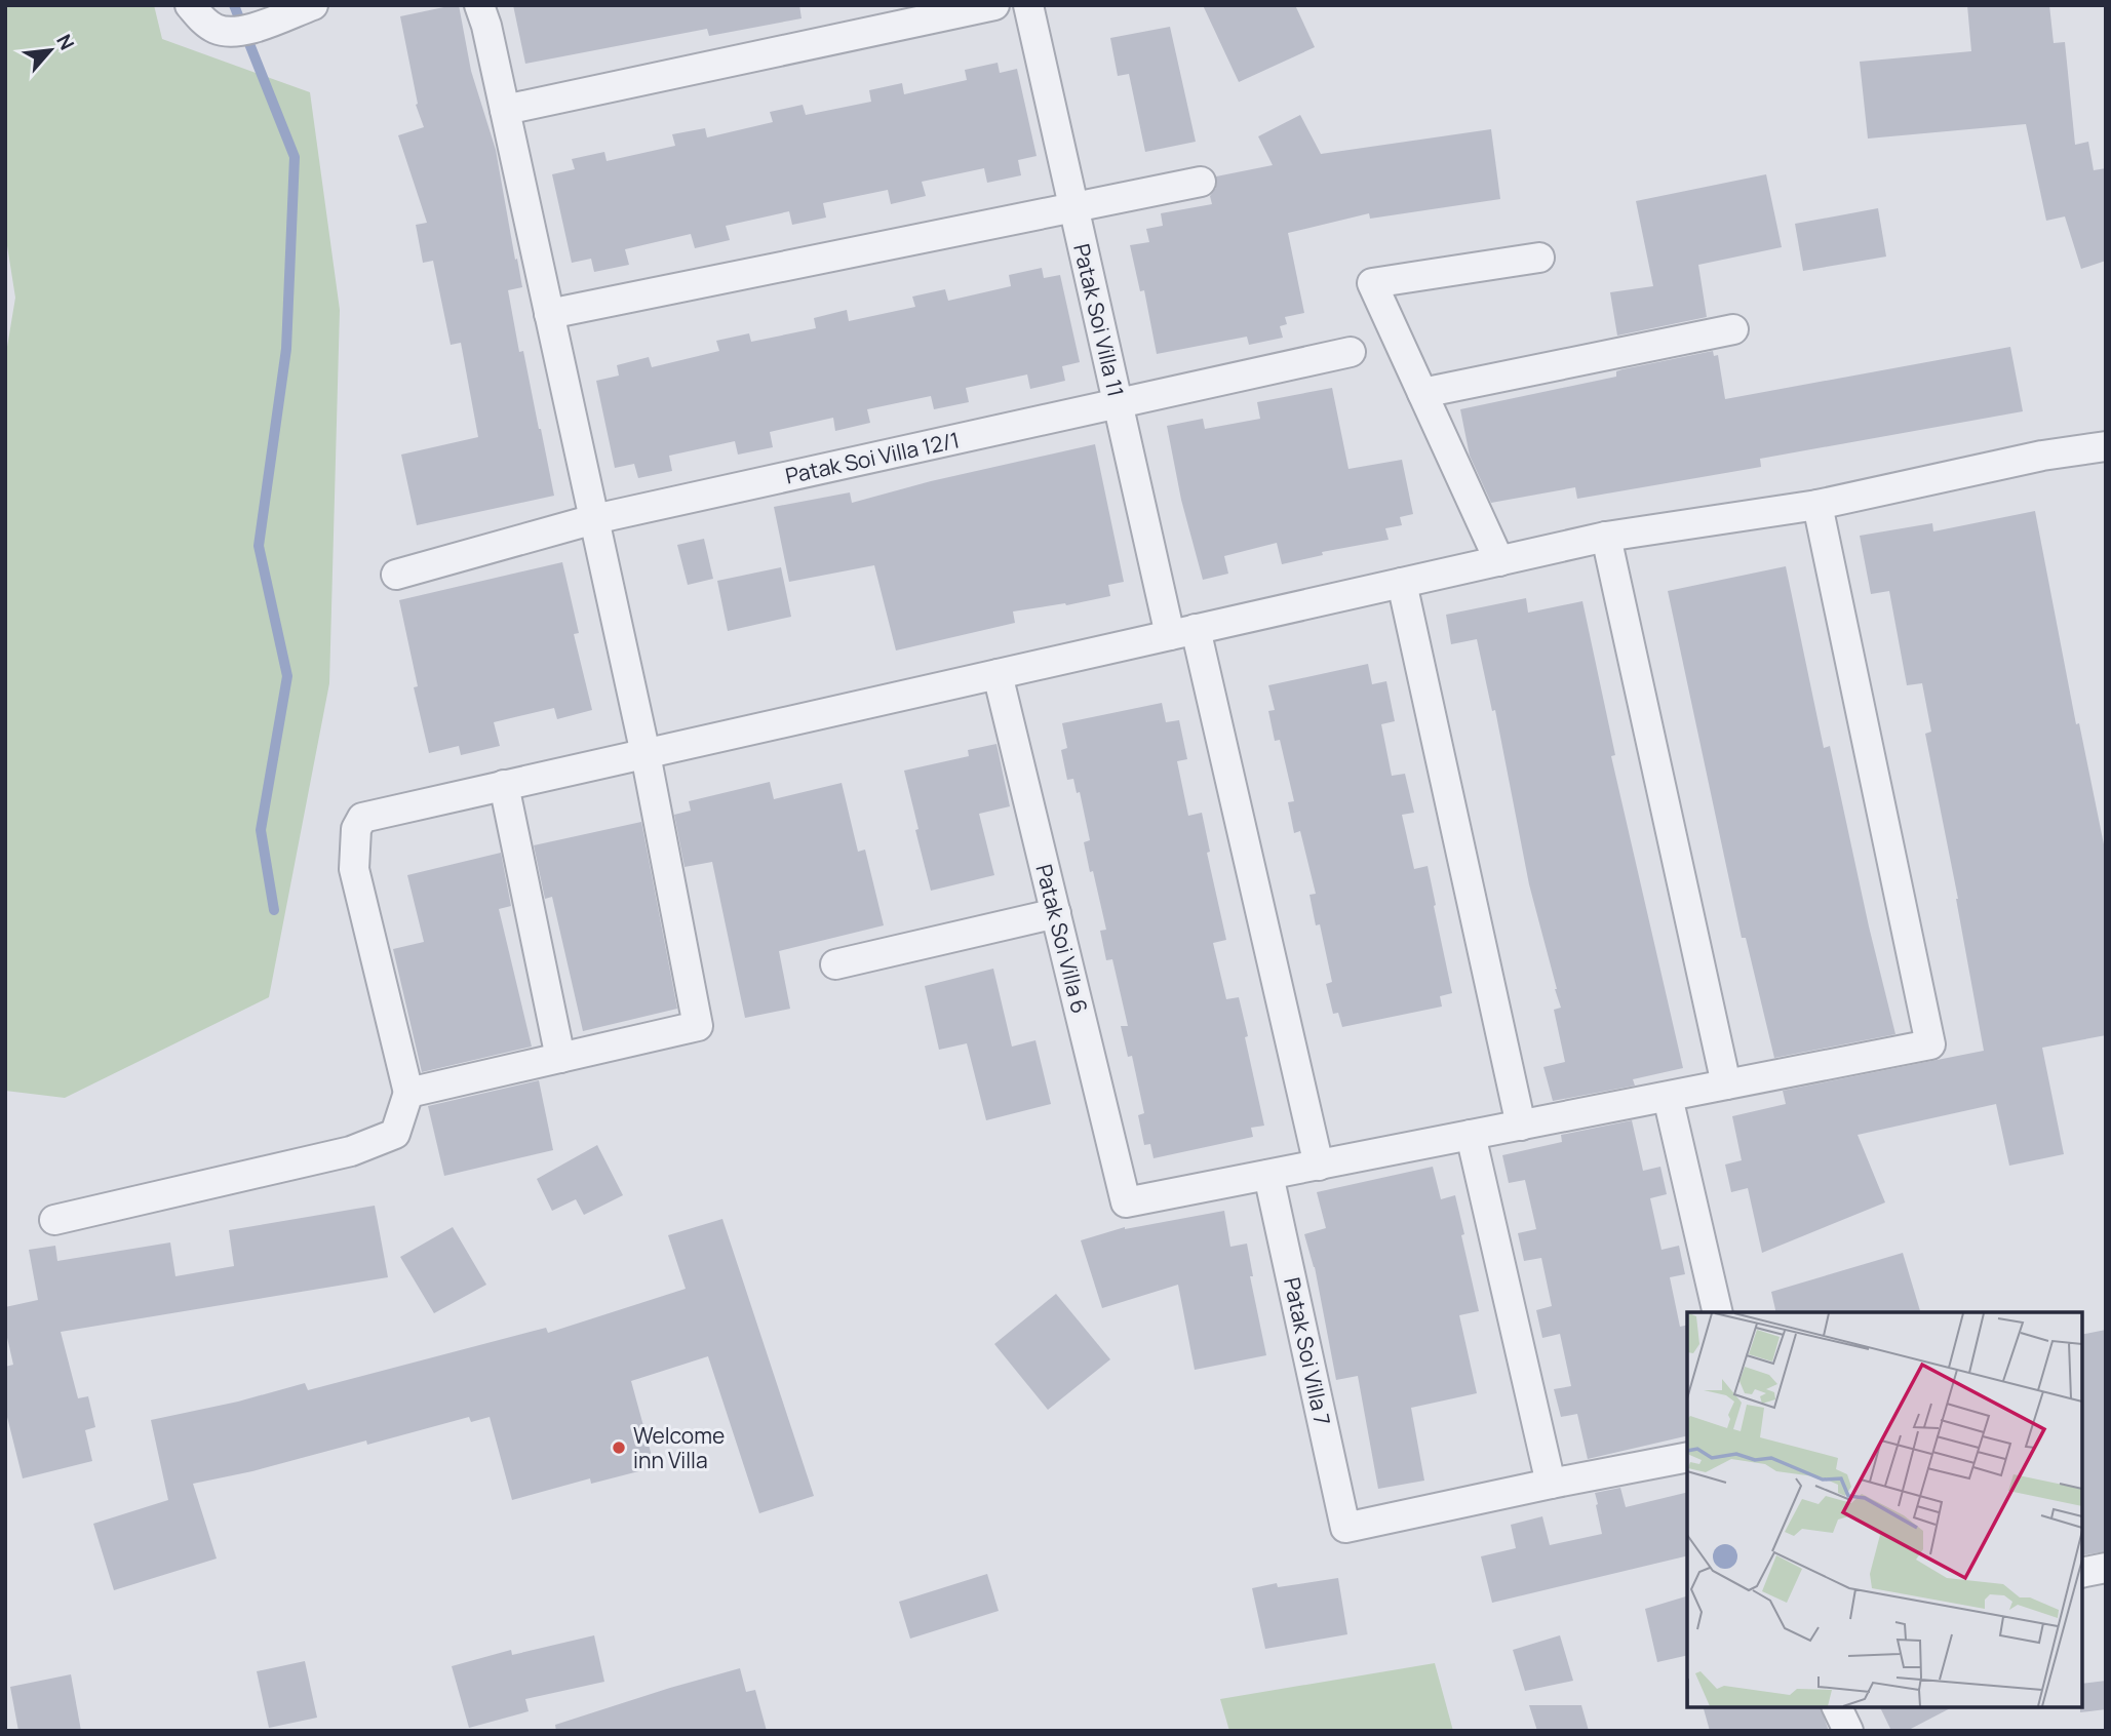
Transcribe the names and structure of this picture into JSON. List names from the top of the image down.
{
  "streets": {
    "street": [
      "Patak Soi Villa 11",
      "Patak Soi Villa 12/1",
      "Patak Soi Villa 6",
      "Patak Soi Villa 7"
    ]
  },
  "crossings": [
    ["Patak Soi Villa 11", "Patak Soi Villa 12/1"],
    ["Patak Soi Villa 6", "Patak Soi Villa 7"]
  ],
  "places": ["Welcome inn Villa"],
  "north": "top right"
}
